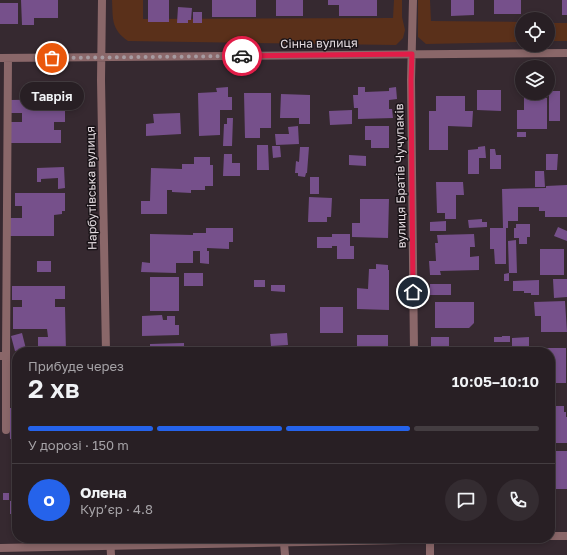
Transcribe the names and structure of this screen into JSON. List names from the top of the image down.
{
  "streets": {
    "street": ["Сінна вулиця", "вулиця Братів Чучупаків", "Нарбутівська вулиця"]
  },
  "crossings": [
    ["Сінна вулиця", "вулиця Братів Чучупаків"],
    ["Сінна вулиця", "Нарбутівська вулиця"]
  ],
  "places": ["Таврія"],
  "page": {
    "bubble": "Таврія",
    "heading": ["2 хв", "Прибуде через", "10:05–10:10"],
    "panel": ["Олена", "Кур’єр · 4.8"],
    "bar": "У дорозі · 150 m",
    "round": "О"
  }
}
